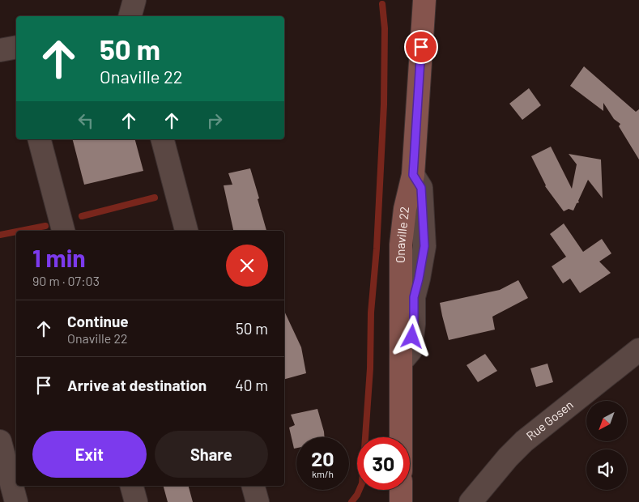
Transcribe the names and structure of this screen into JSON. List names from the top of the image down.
{
  "streets": {
    "street": ["Onaville 22", "Rue Gosen"]
  },
  "north": "bottom left",
  "page": {
    "turn": ["50 m", "Onaville 22"],
    "heading": ["1 min", "90 m · 07:03"],
    "list": [
      {
        "name": "Continue",
        "note": "Onaville 22",
        "value": "50 m"
      },
      {
        "name": "Arrive at destination",
        "value": "40 m"
      }
    ],
    "buttons": ["Exit", "Share"],
    "speed": "20 km/h",
    "limit": "30"
  }
}
